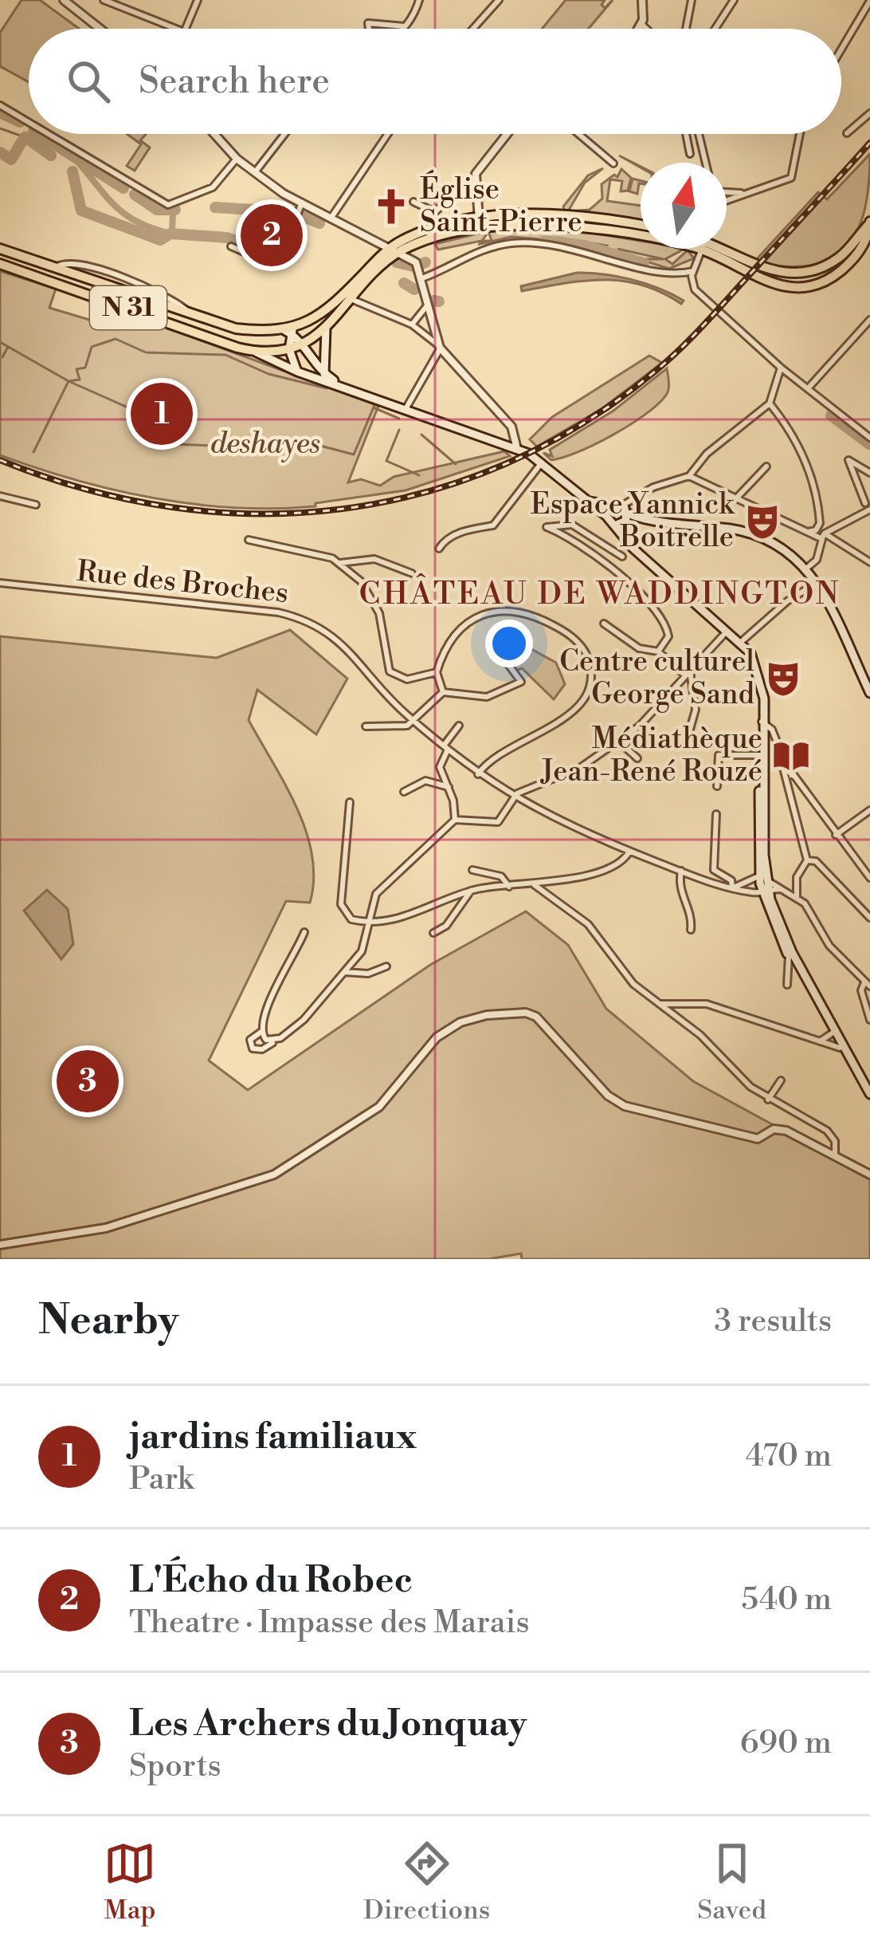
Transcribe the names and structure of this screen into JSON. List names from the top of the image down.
{
  "streets": {
    "main road": ["N 31"],
    "street": ["Rue des Broches"]
  },
  "districts": ["CHÂTEAU DE WADDINGTON"],
  "parks": ["deshayes"],
  "places": {
    "church": ["Église Saint-Pierre"],
    "theatre": ["Espace Yannick Boitrelle", "Centre culturel George Sand"],
    "library": ["Médiathèque Jean-René Rouzé"]
  },
  "north": "top",
  "page": {
    "search": "Search here",
    "pins": ["2", "1", "3"],
    "heading": ["Nearby", "3 results"],
    "list": [
      {
        "mark": "1",
        "name": "jardins familiaux",
        "note": "Park",
        "value": "470 m"
      },
      {
        "mark": "2",
        "name": "L'Écho du Robec",
        "note": "Theatre · Impasse des Marais",
        "value": "540 m"
      },
      {
        "mark": "3",
        "name": "Les Archers du Jonquay",
        "note": "Sports",
        "value": "690 m"
      }
    ],
    "nav": ["Map", "Directions", "Saved"]
  }
}
